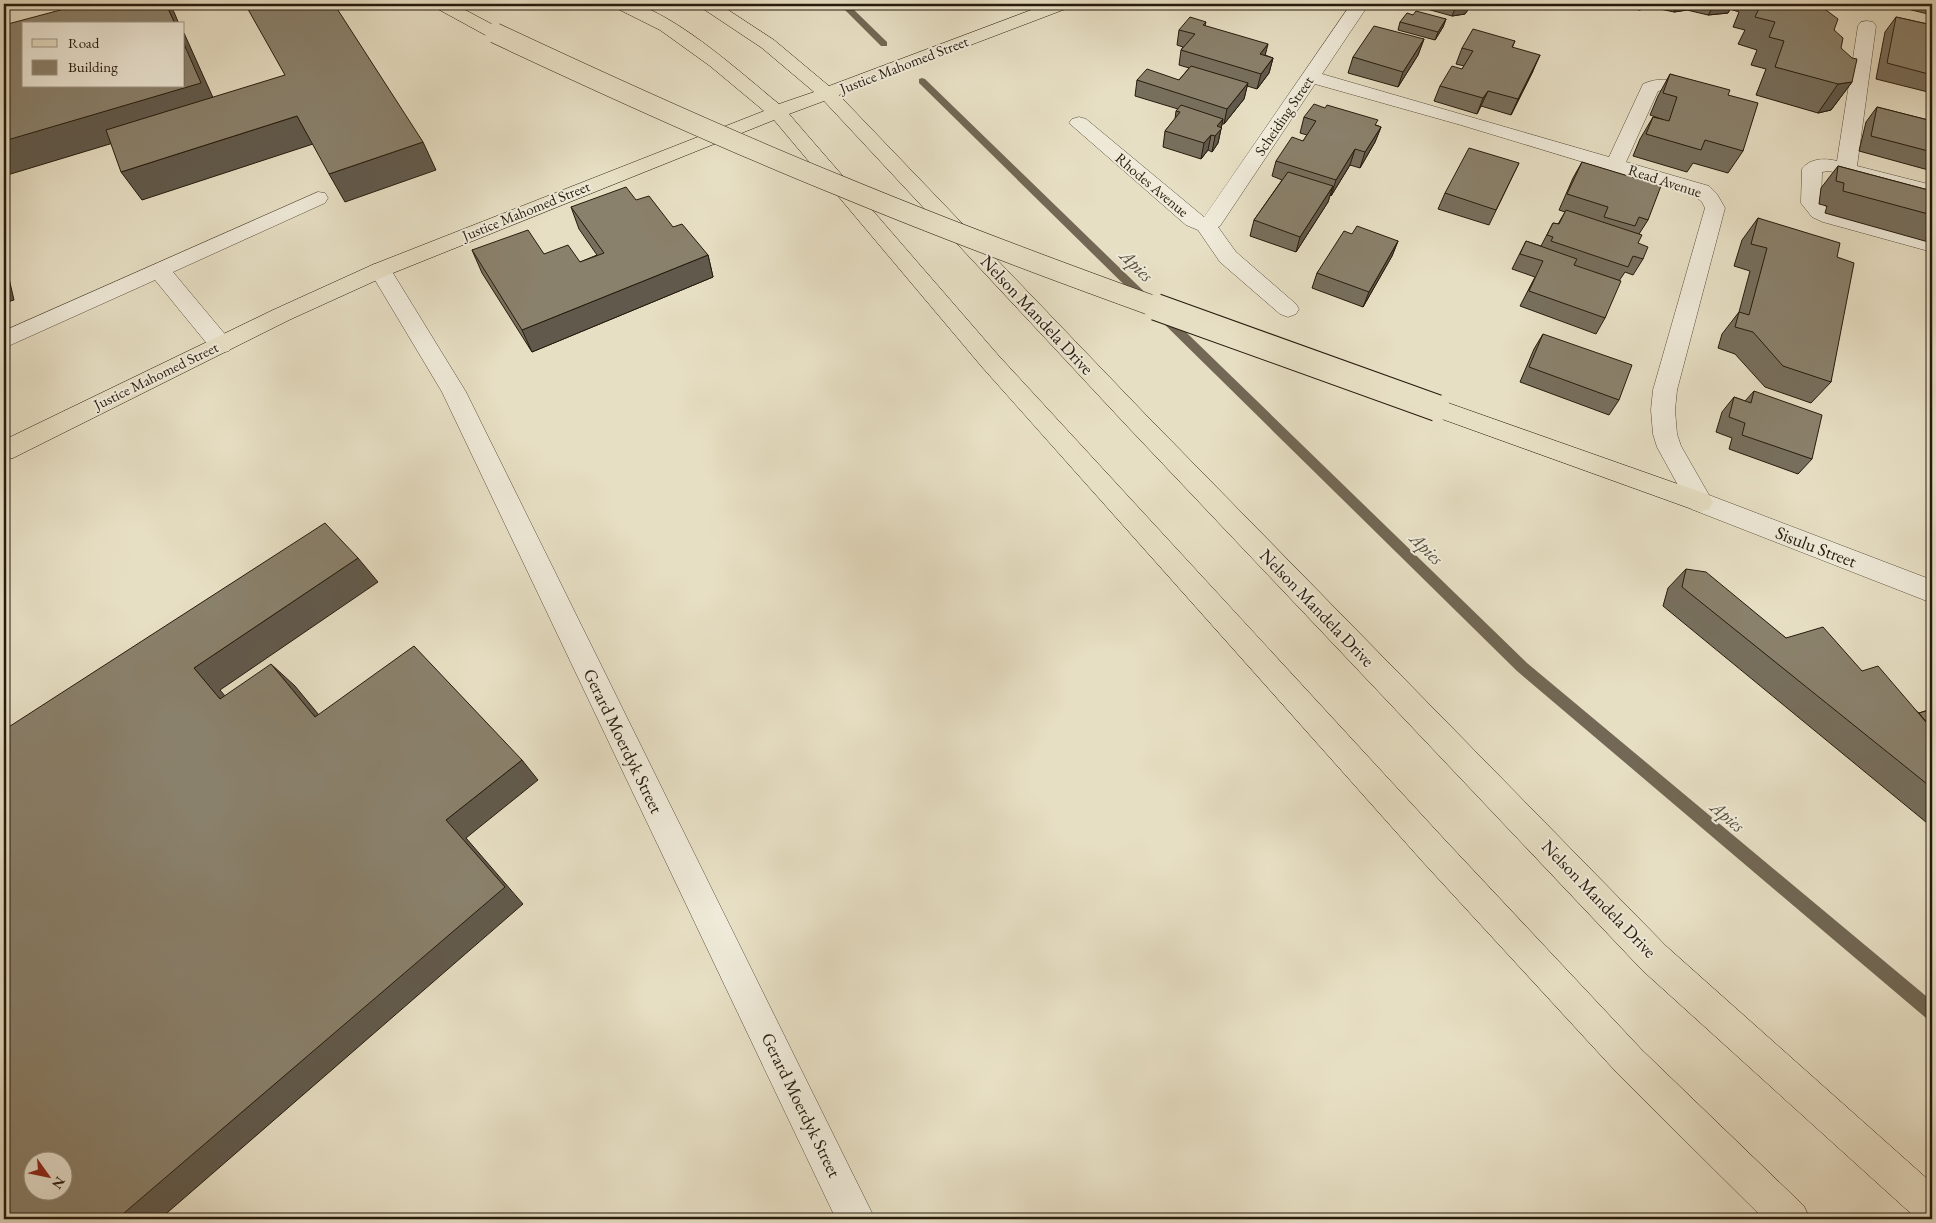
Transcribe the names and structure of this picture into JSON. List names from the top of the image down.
{
  "streets": {
    "main road": ["Justice Mahomed Street", "Nelson Mandela Drive"],
    "street": [
      "Scheiding Street",
      "Read Avenue",
      "Rhodes Avenue",
      "Sisulu Street",
      "Gerard Moerdyk Street"
    ]
  },
  "crossings": [
    ["Justice Mahomed Street", "Nelson Mandela Drive"],
    ["Justice Mahomed Street", "Gerard Moerdyk Street"],
    ["Scheiding Street", "Read Avenue"],
    ["Scheiding Street", "Rhodes Avenue"],
    ["Read Avenue", "Sisulu Street"]
  ],
  "water": ["Apies"],
  "legend": ["Road", "Building"],
  "north": "bottom right"
}
